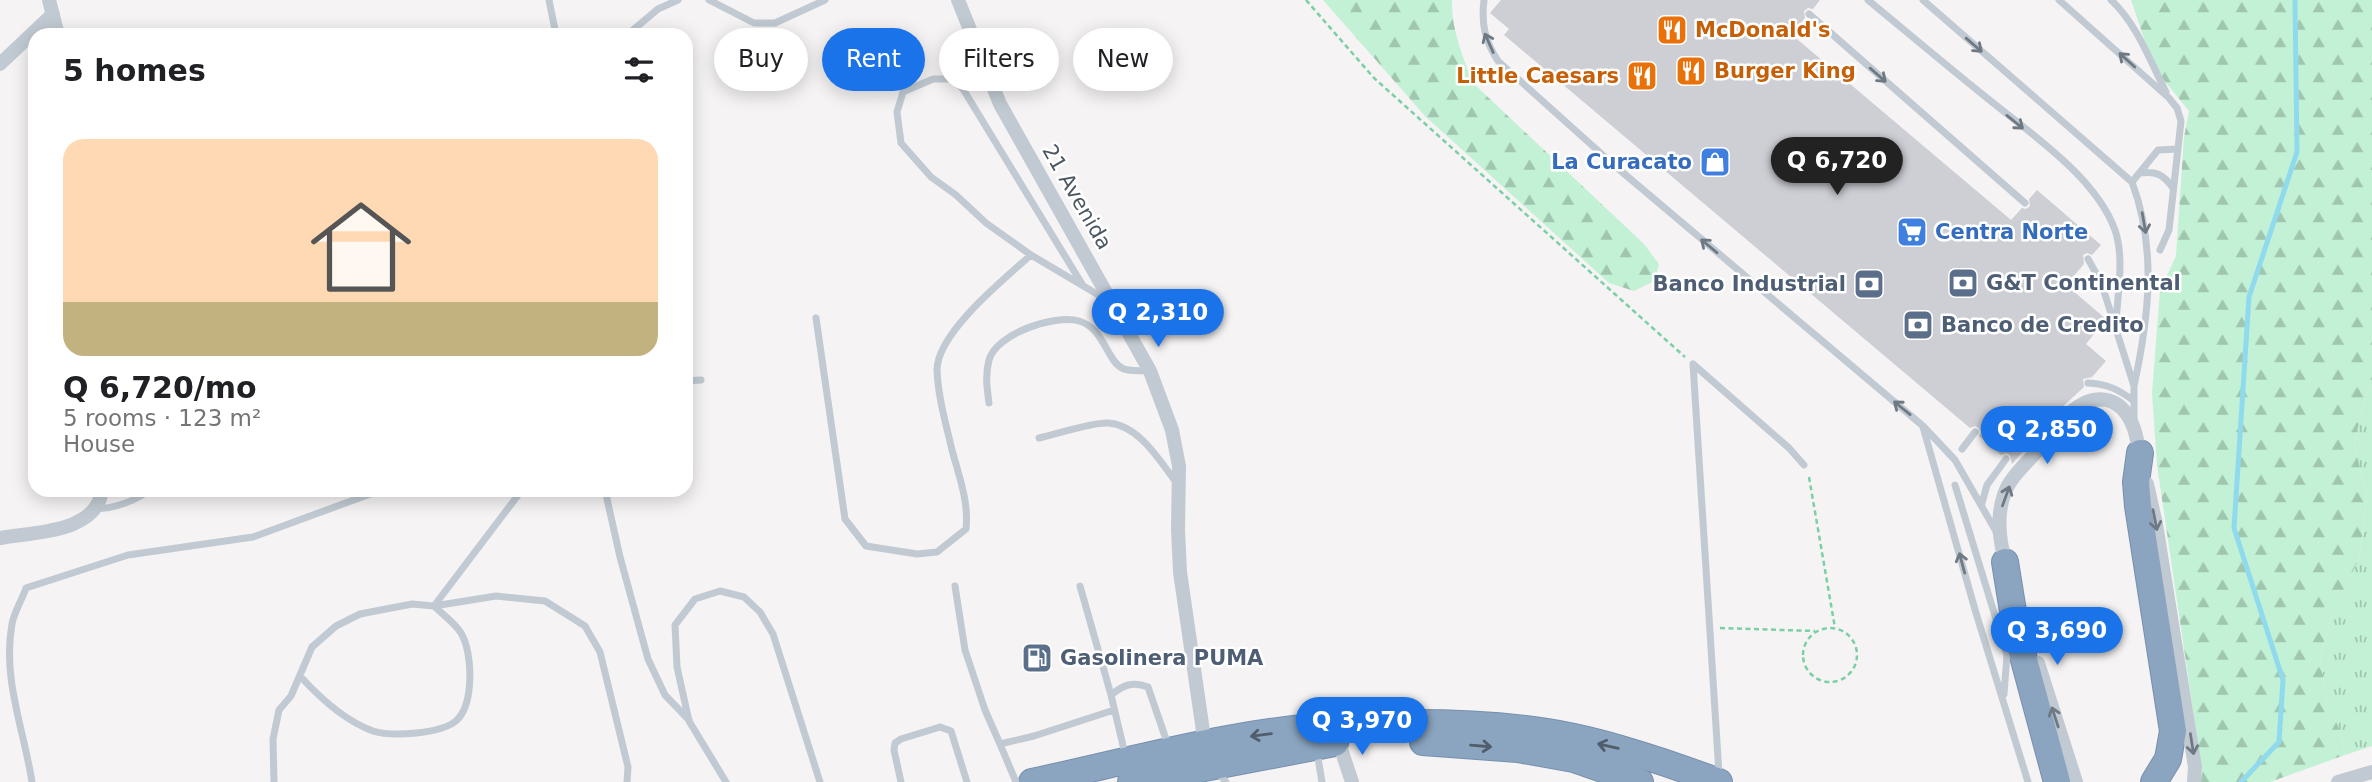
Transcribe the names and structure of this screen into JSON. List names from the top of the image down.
{
  "streets": {
    "street": ["21 Avenida"]
  },
  "places": {
    "restaurant": ["McDonald's", "Burger King", "Little Caesars"],
    "shop": ["La Curacato"],
    "supermarket": ["Centra Norte"],
    "bank": ["G&T Continental", "Banco Industrial", "Banco de Credito"],
    "fuel station": ["Gasolinera PUMA"]
  },
  "page": {
    "chip": [
      "Buy",
      "Rent",
      "Filters",
      "New"
    ],
    "heading": "5 homes",
    "list": [
      {
        "name": "Q 6,720/mo",
        "note": "5 rooms · 123 m² · House"
      }
    ],
    "price": [
      "Q 6,720",
      "Q 2,310",
      "Q 2,850",
      "Q 3,690",
      "Q 3,970"
    ]
  }
}
